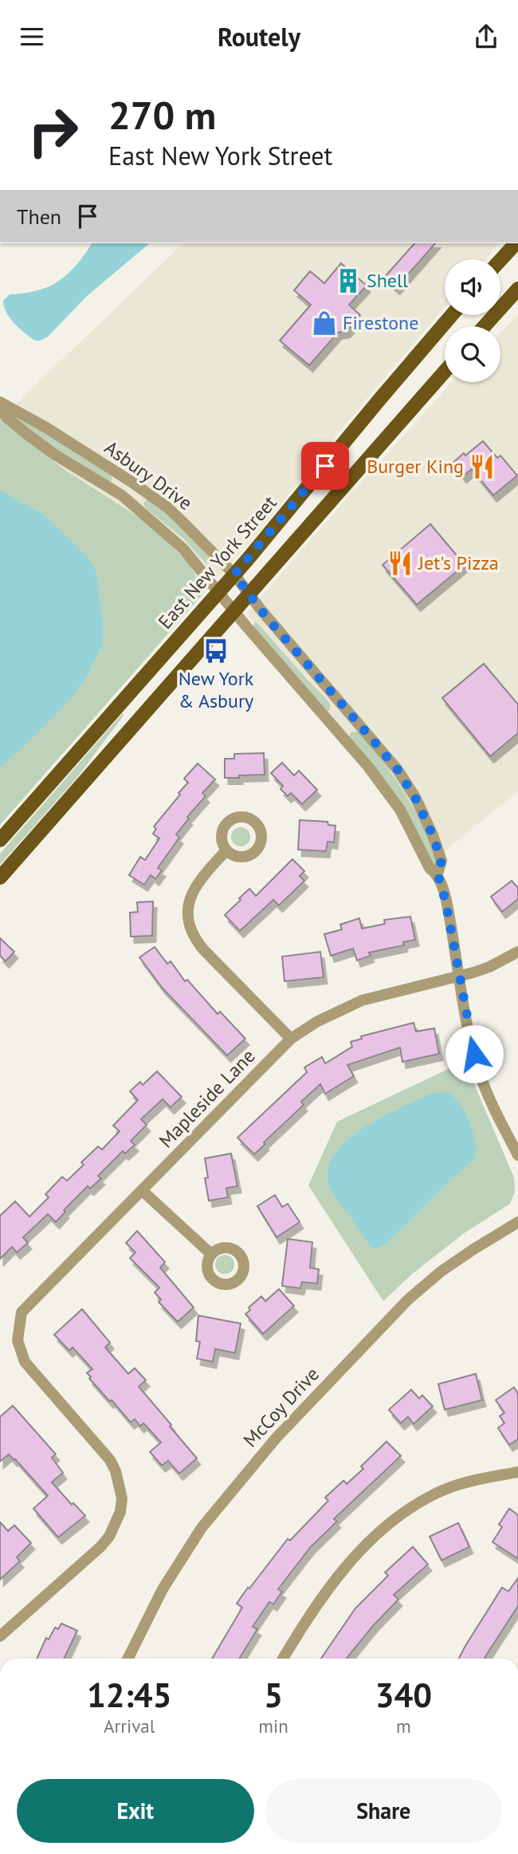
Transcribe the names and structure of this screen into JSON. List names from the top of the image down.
{
  "streets": {
    "main road": ["East New York Street"],
    "street": ["Asbury Drive", "Mapleside Lane", "McCoy Drive"]
  },
  "crossings": [
    ["Asbury Drive", "East New York Street"],
    ["Asbury Drive", "Mapleside Lane"]
  ],
  "places": {
    "building": ["Shell"],
    "shop": ["Firestone"],
    "restaurant": ["Burger King", "Jet's Pizza"],
    "bus stop": ["New York & Asbury"]
  },
  "page": {
    "header": "Routely",
    "turn": ["270 m", "East New York Street"],
    "then": "Then",
    "eta": [
      "12:45",
      "Arrival",
      "5",
      "min",
      "340",
      "m"
    ],
    "buttons": ["Exit", "Share"]
  }
}
